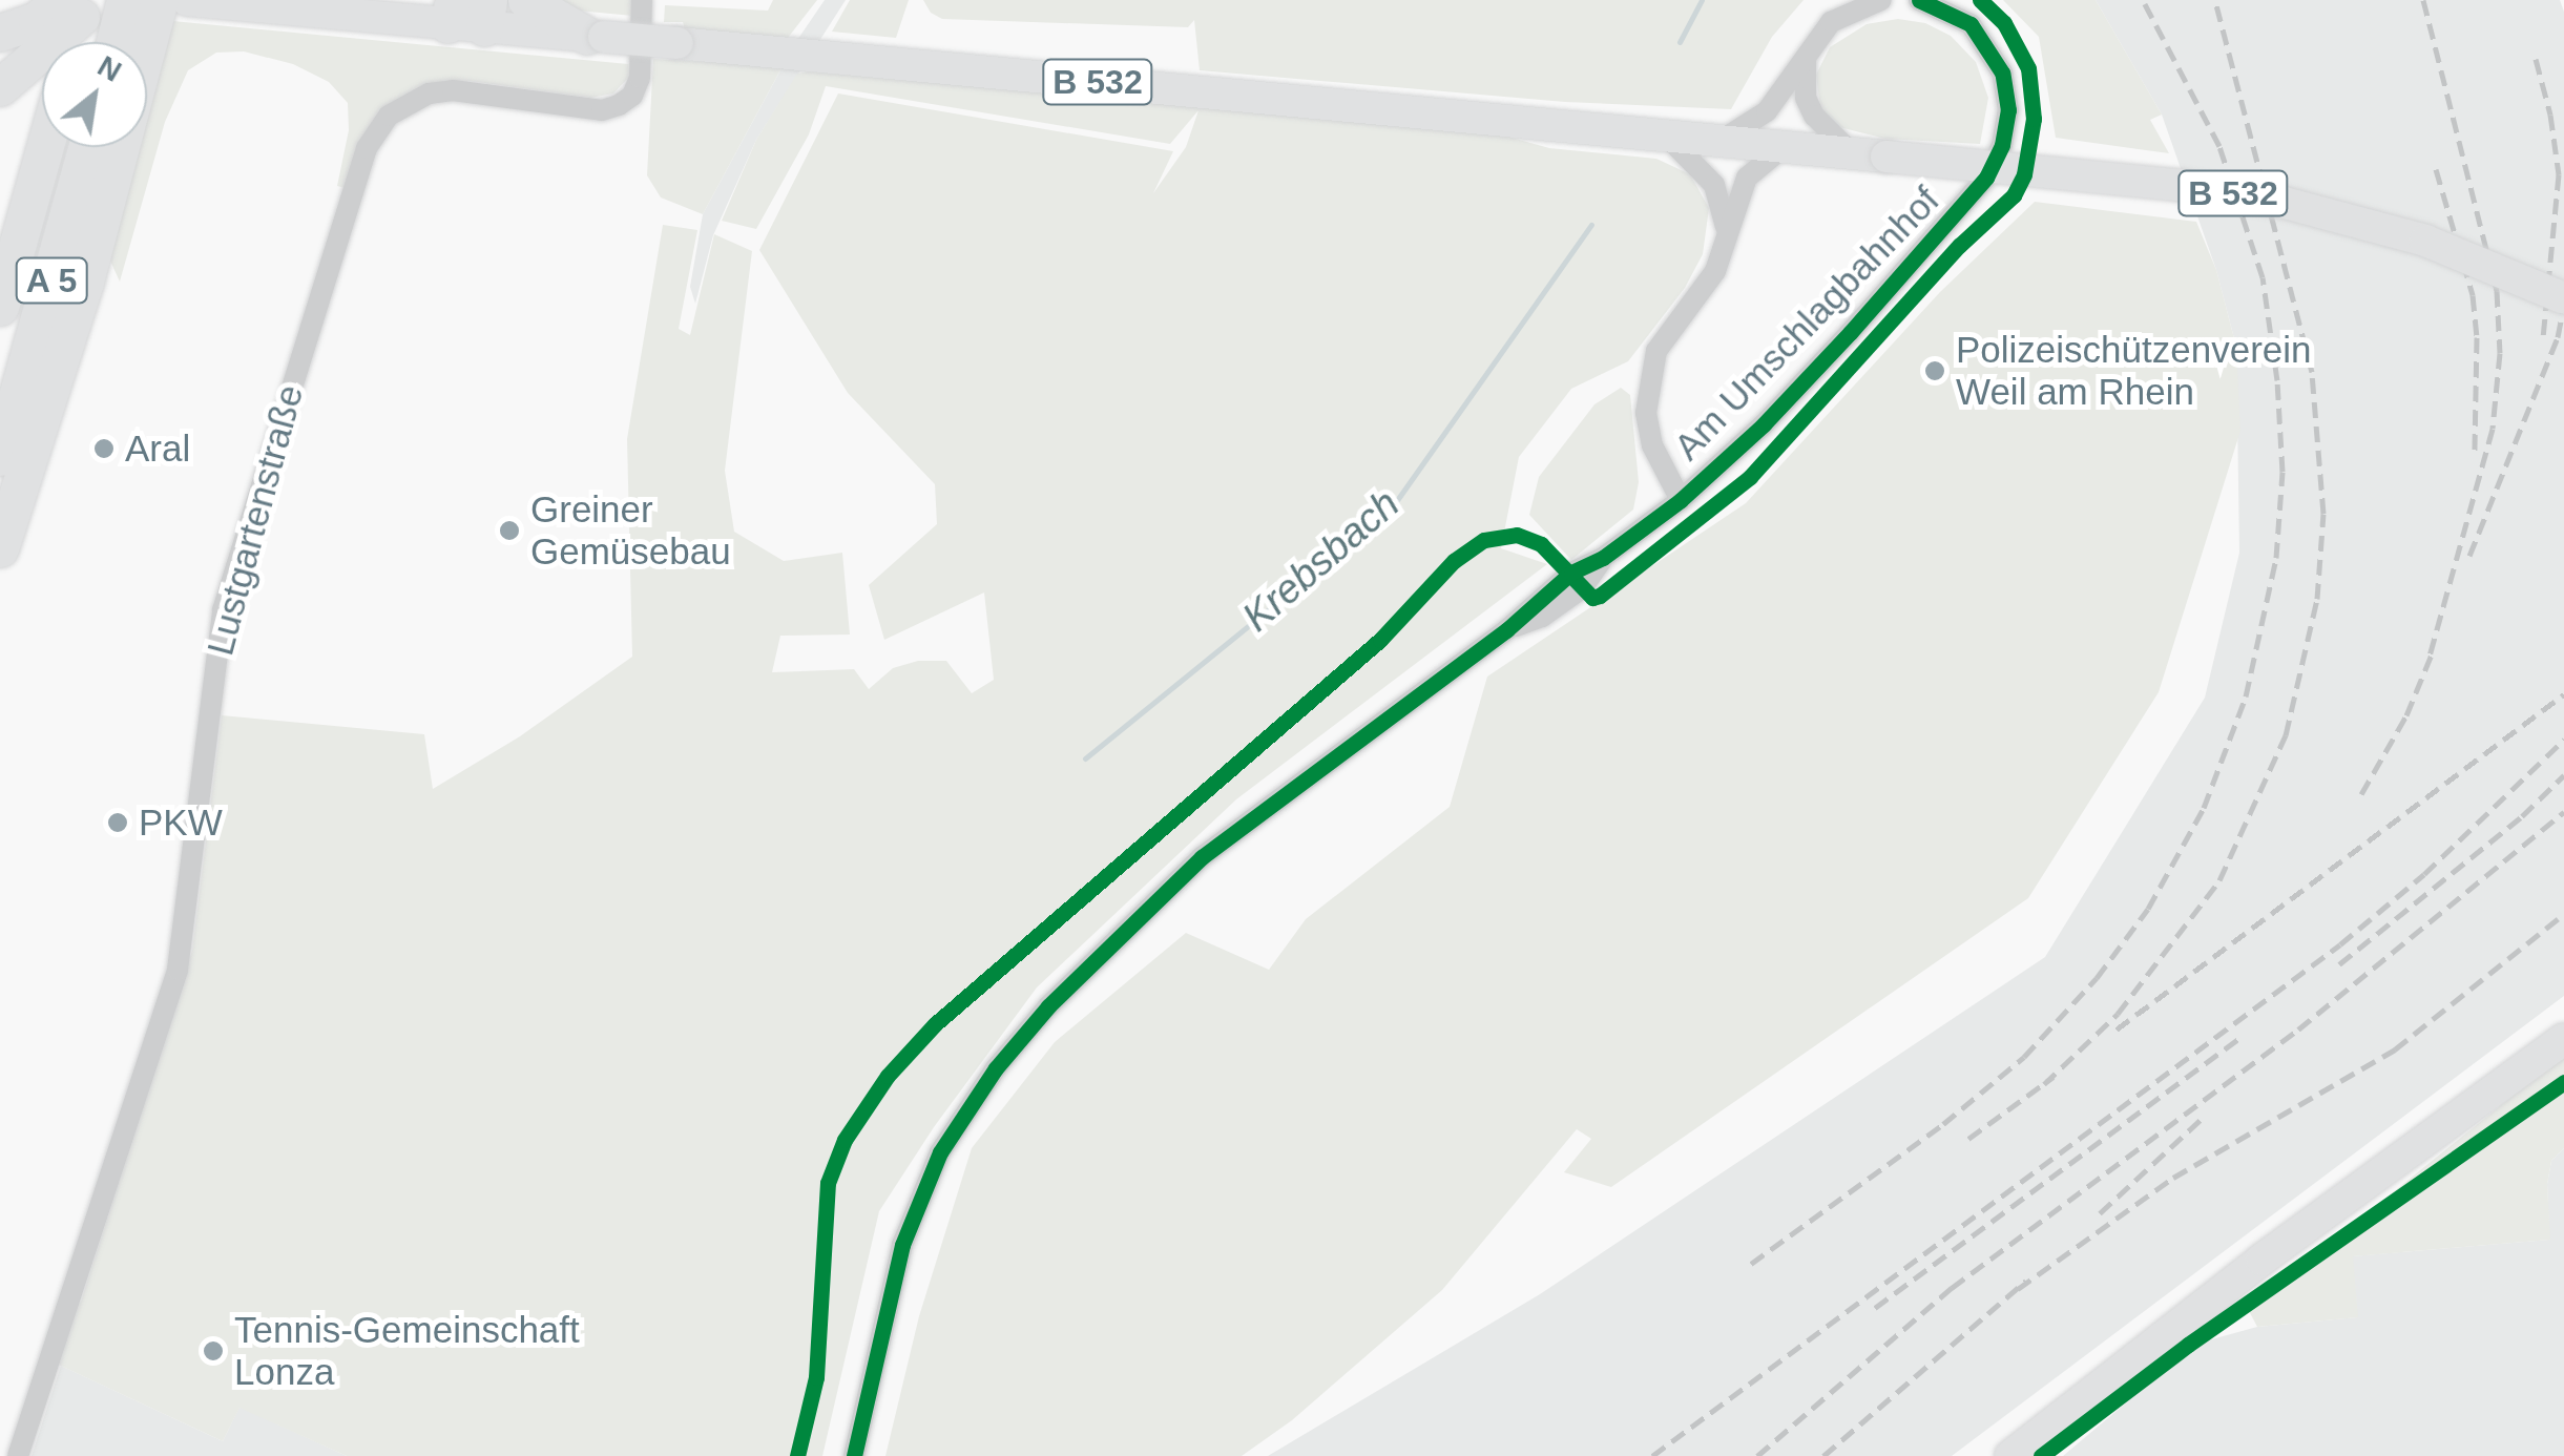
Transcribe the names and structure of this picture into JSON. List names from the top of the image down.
{
  "streets": {
    "highway": ["A 5"],
    "main road": ["B 532"],
    "street": ["Am Umschlagbahnhof", "Lustgartenstraße"]
  },
  "crossings": [
    ["B 532", "Am Umschlagbahnhof"]
  ],
  "water": ["Krebsbach"],
  "places": [
    "Polizeischützenverein Weil am Rhein",
    "Aral",
    "Greiner Gemüsebau",
    "PKW",
    "Tennis-Gemeinschaft Lonza"
  ],
  "north": "top right"
}
